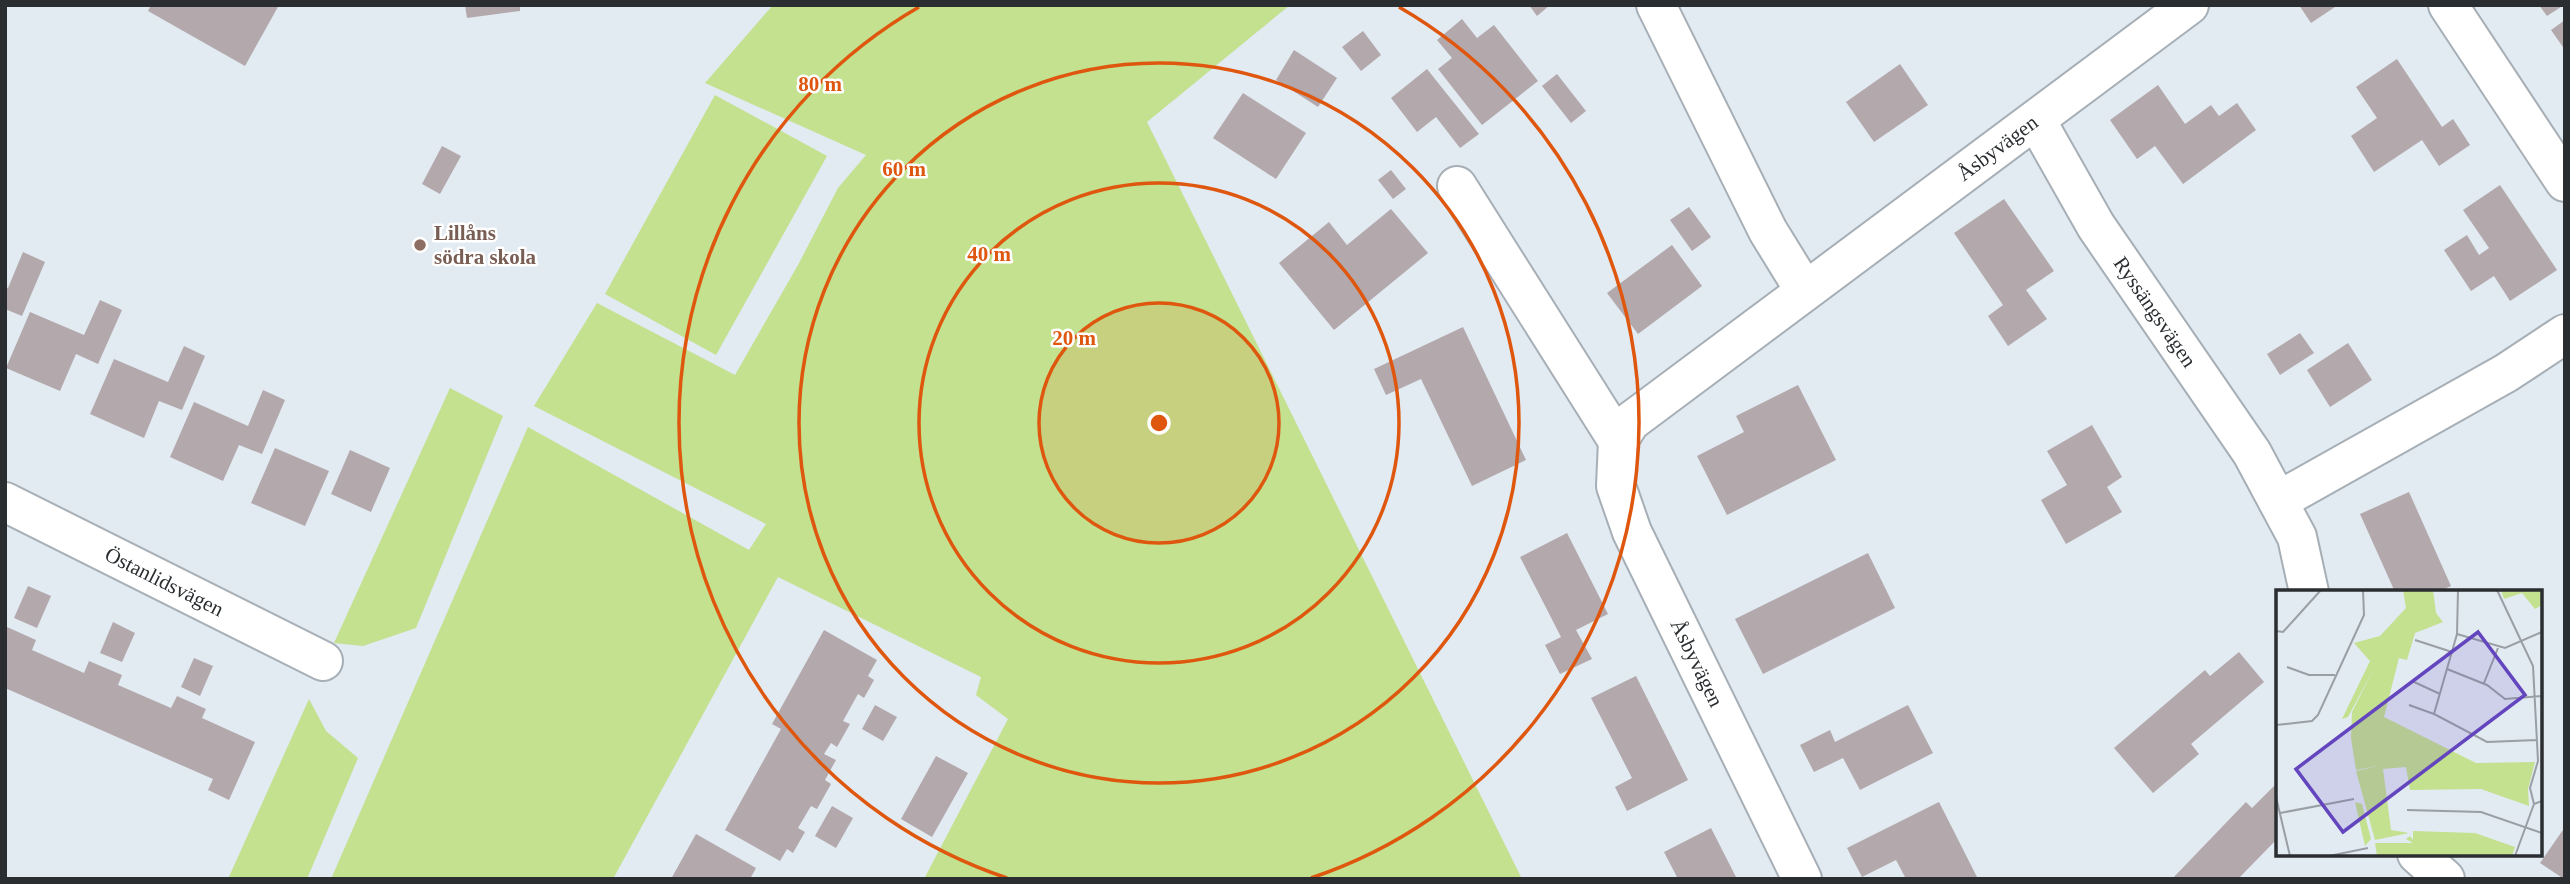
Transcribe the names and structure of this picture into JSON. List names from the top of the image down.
{
  "streets": {
    "street": ["Åsbyvägen", "Ryssängsvägen", "Östanlidsvägen"]
  },
  "crossings": [
    ["Åsbyvägen", "Ryssängsvägen"]
  ],
  "places": ["Lillåns södra skola"],
  "rings": [
    "80 m",
    "60 m",
    "40 m",
    "20 m"
  ]
}
